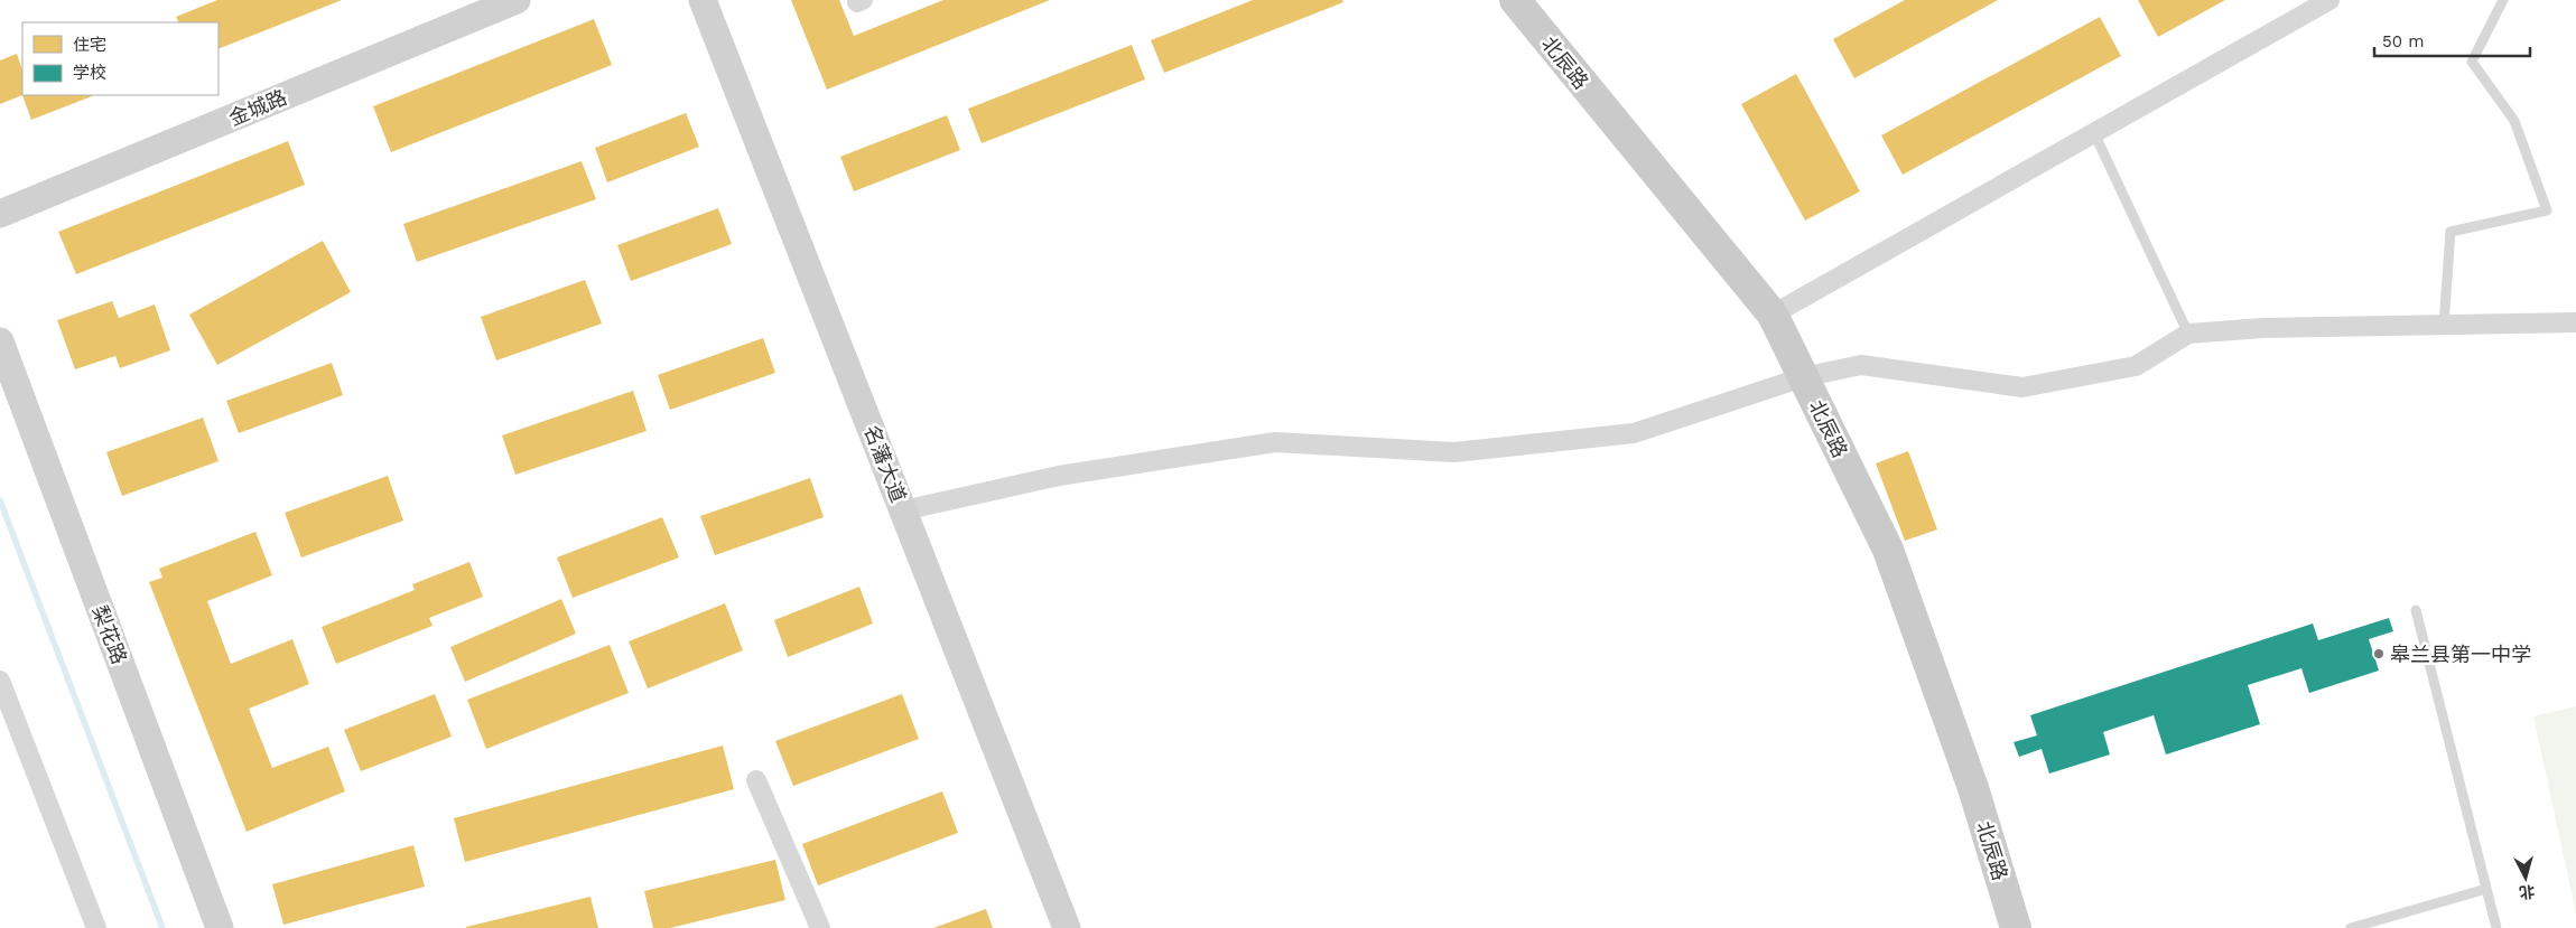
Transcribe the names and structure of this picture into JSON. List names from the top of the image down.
{
  "streets": {
    "main road": [
      "北辰路",
      "金城路",
      "名藩大道",
      "梨花路"
    ]
  },
  "places": ["皋兰县第一中学"],
  "legend": ["住宅", "学校"],
  "scale_bar": "50 m",
  "north": "bottom"
}
